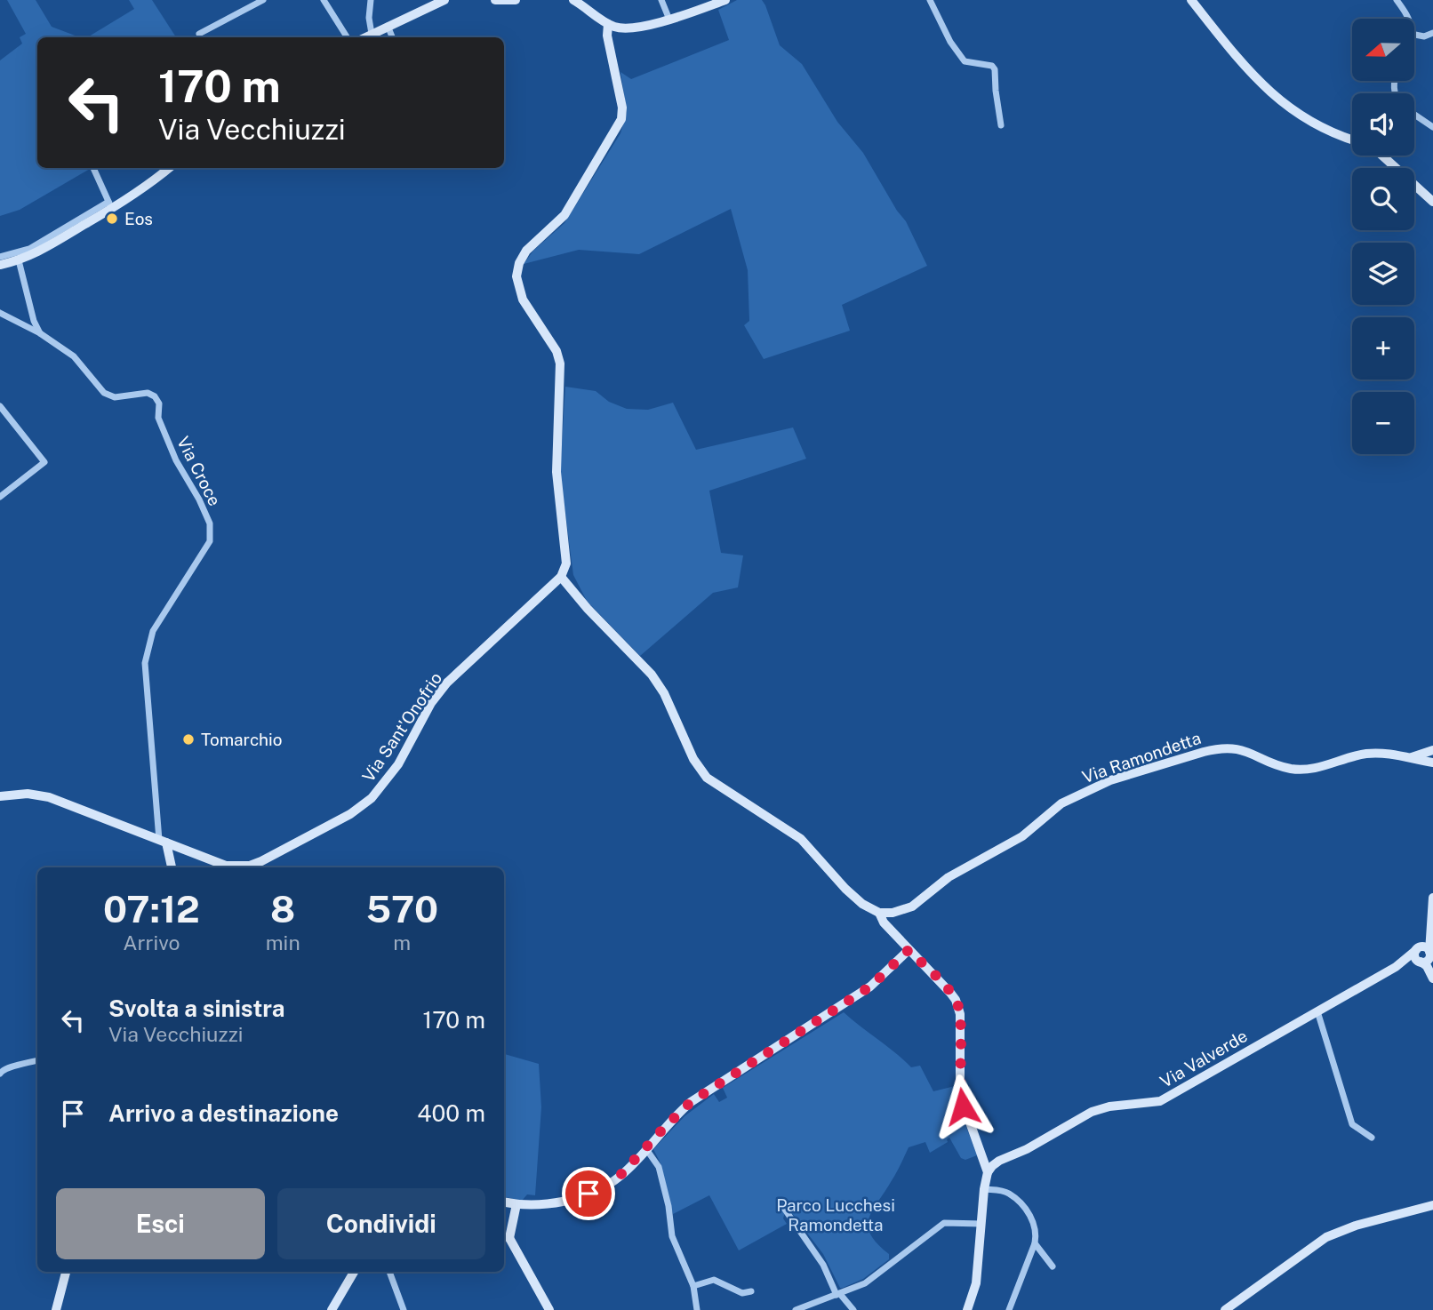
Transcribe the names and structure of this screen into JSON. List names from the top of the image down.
{
  "streets": {
    "street": [
      "Via Croce",
      "Via Sant'Onofrio",
      "Via Ramondetta",
      "Via Valverde"
    ]
  },
  "crossings": [
    ["Via Croce", "Via Sant'Onofrio"]
  ],
  "parks": ["Parco Lucchesi Ramondetta"],
  "places": ["Eos", "Tomarchio"],
  "north": "left",
  "page": {
    "map_buttons": ["+", "−"],
    "turn": ["170 m", "Via Vecchiuzzi"],
    "eta": [
      "07:12",
      "Arrivo",
      "8",
      "min",
      "570",
      "m"
    ],
    "list": [
      {
        "name": "Svolta a sinistra",
        "note": "Via Vecchiuzzi",
        "value": "170 m"
      },
      {
        "name": "Arrivo a destinazione",
        "value": "400 m"
      }
    ],
    "buttons": ["Esci", "Condividi"]
  }
}
